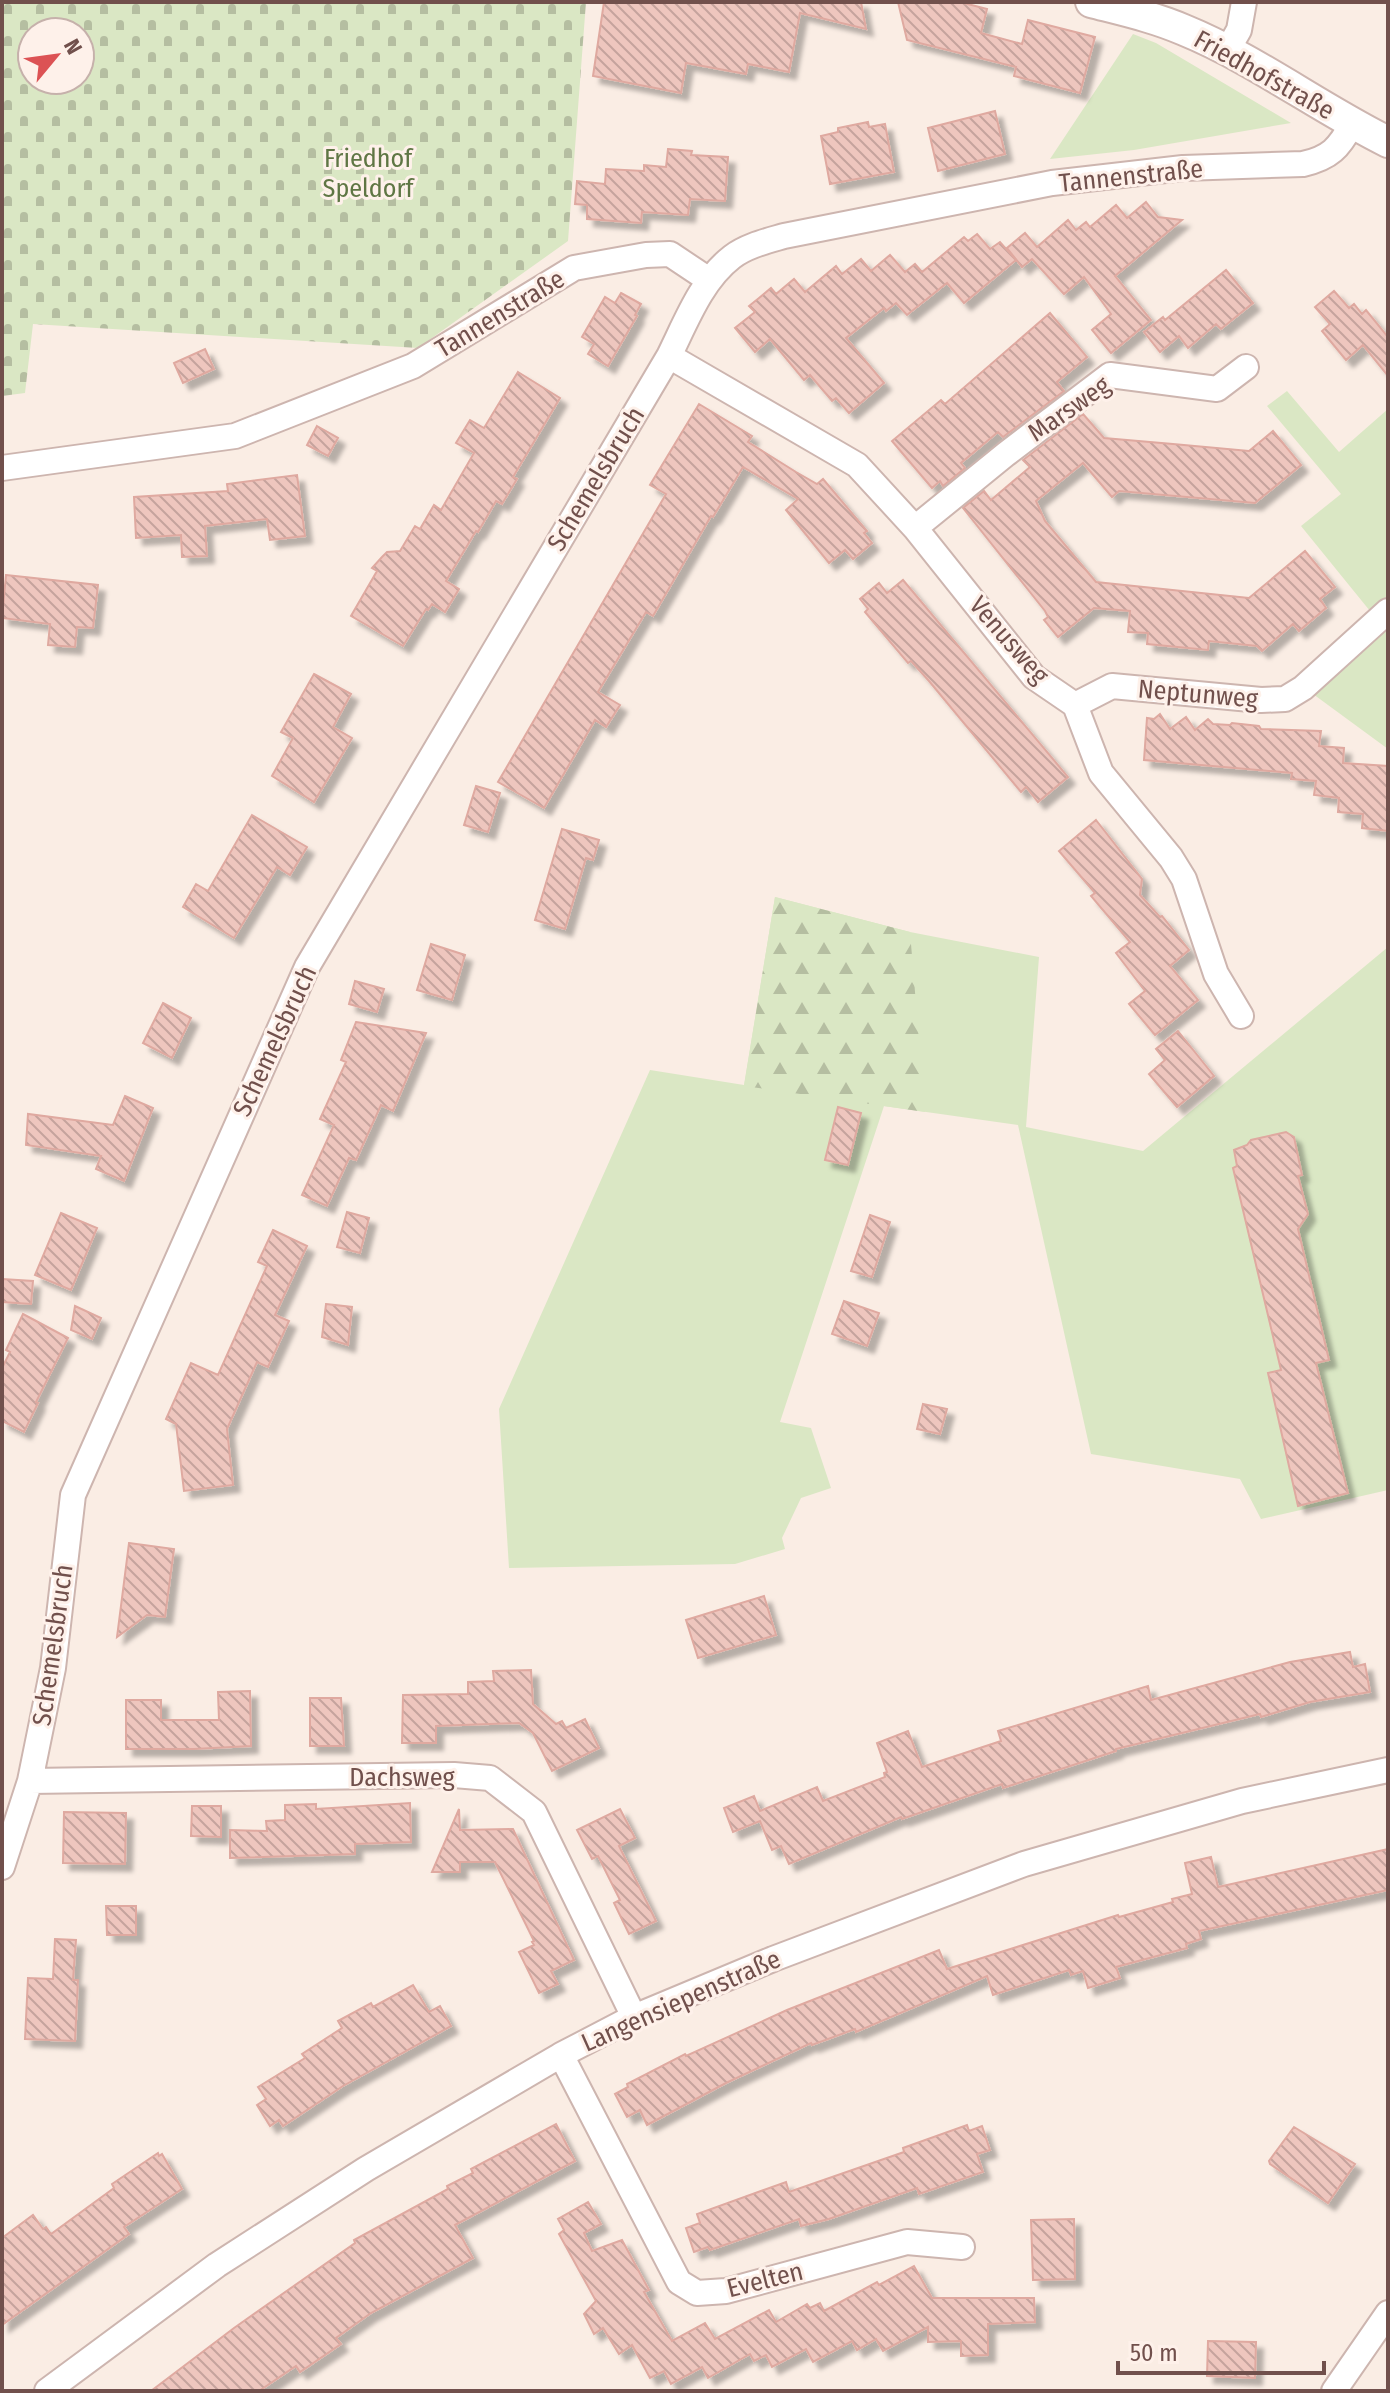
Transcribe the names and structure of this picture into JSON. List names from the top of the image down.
{
  "streets": {
    "street": [
      "Friedhofstraße",
      "Tannenstraße",
      "Marsweg",
      "Schemelsbruch",
      "Venusweg",
      "Neptunweg",
      "Dachsweg",
      "Langensiepenstraße",
      "Evelten"
    ]
  },
  "crossings": [
    ["Friedhofstraße", "Tannenstraße"],
    ["Tannenstraße", "Schemelsbruch"],
    ["Marsweg", "Venusweg"],
    ["Schemelsbruch", "Venusweg"],
    ["Schemelsbruch", "Dachsweg"],
    ["Venusweg", "Neptunweg"],
    ["Dachsweg", "Langensiepenstraße"],
    ["Langensiepenstraße", "Evelten"]
  ],
  "parks": ["Friedhof Speldorf"],
  "scale_bar": "50 m",
  "north": "top right"
}
